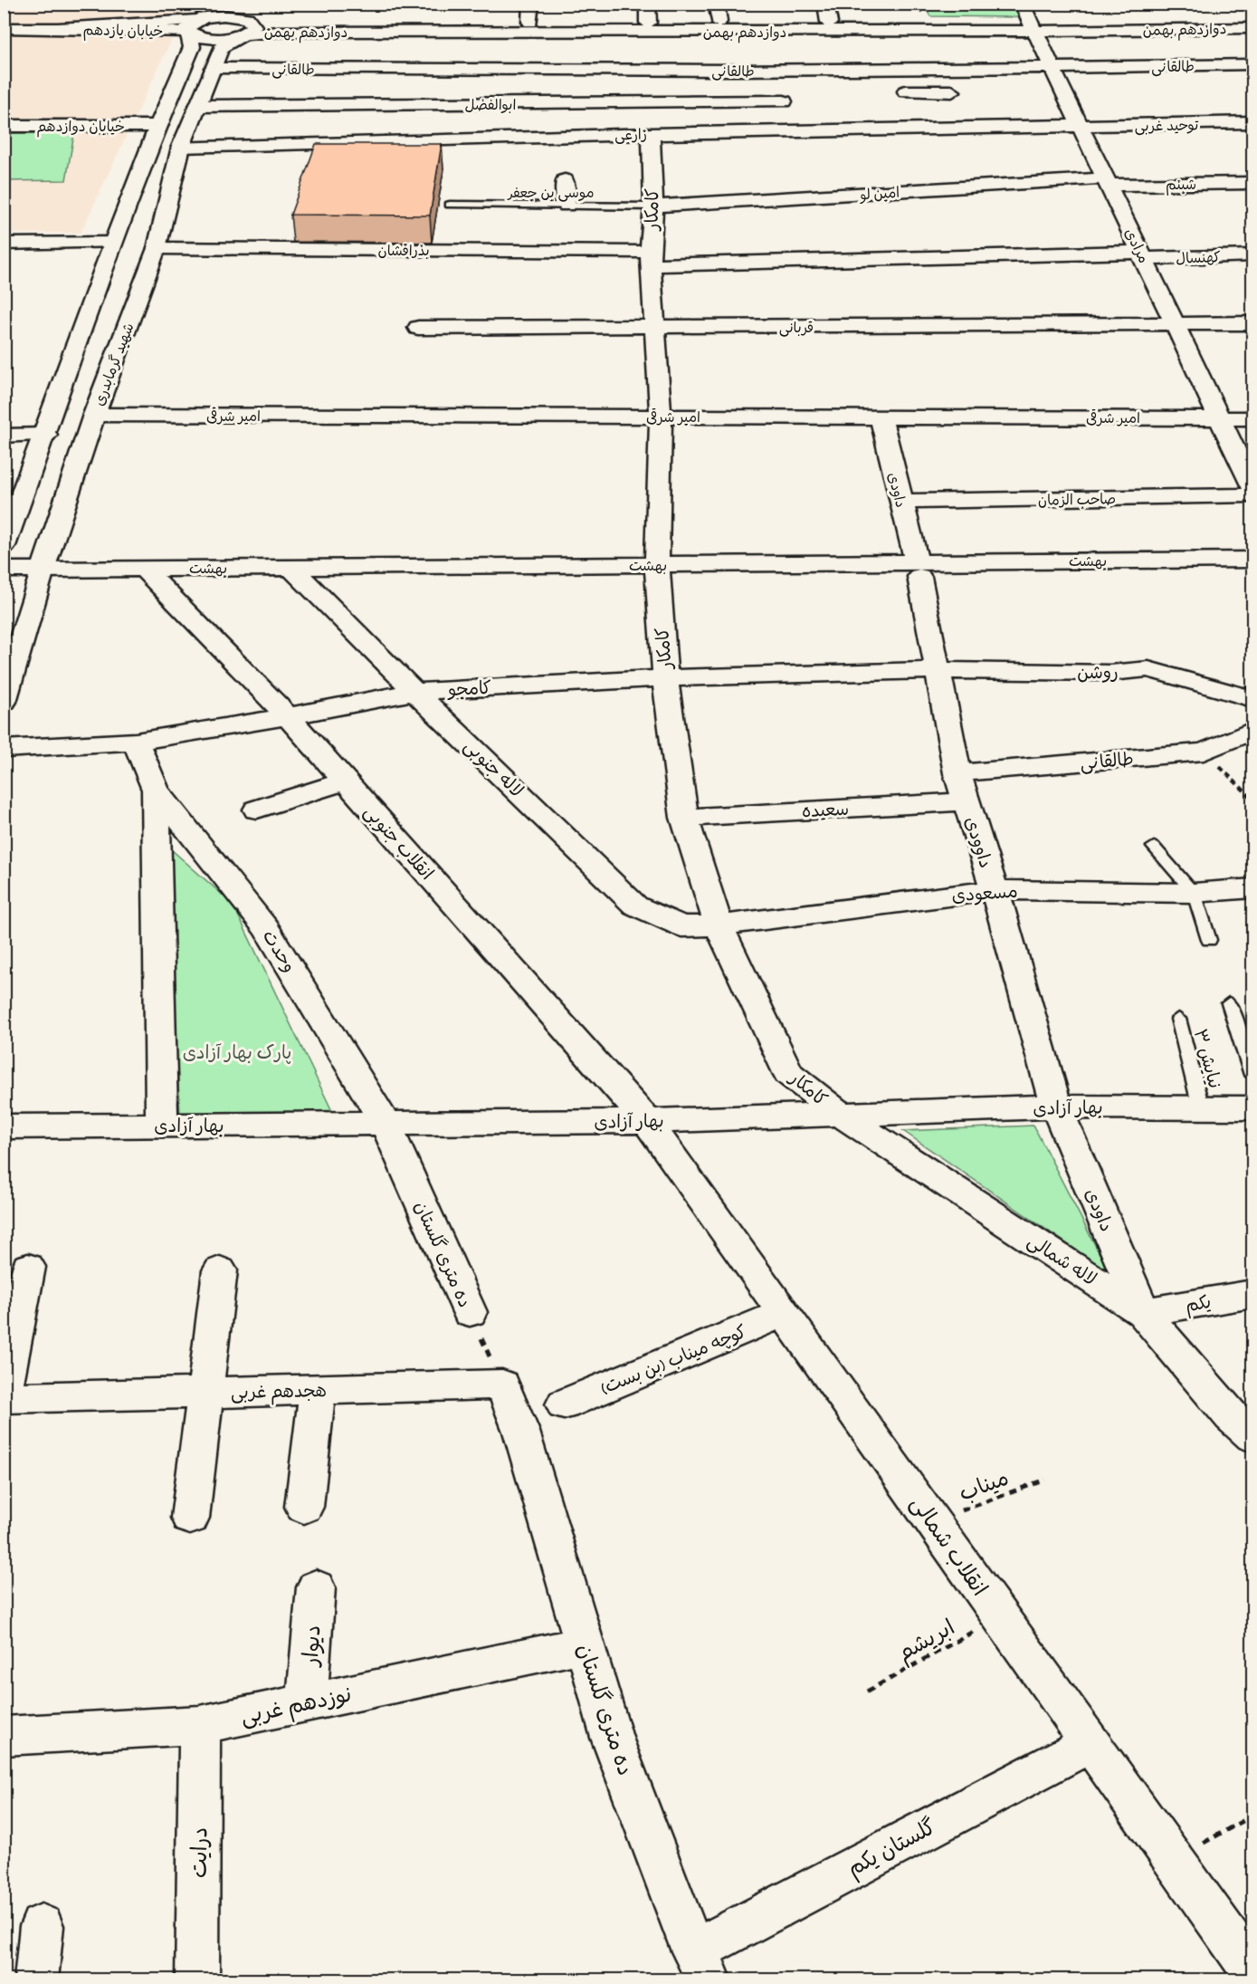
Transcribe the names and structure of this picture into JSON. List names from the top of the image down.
{
  "streets": {
    "street": [
      "دوازدهم بهمن",
      "خیابان یازدهم",
      "طالقانی",
      "ابوالفضل",
      "توحید غربی",
      "خیابان دوازدهم",
      "زارعی",
      "شبنم",
      "امین لو",
      "کامکار",
      "مرادی",
      "بذرافشان",
      "کهنسال",
      "قربانی",
      "شهید گرمابدری",
      "امیر شرقی",
      "داودی",
      "صاحب الزمان",
      "بهشت",
      "روشن",
      "کامجو",
      "لاله جنوبی",
      "سعیده",
      "انقلاب جنوبی",
      "داوودی",
      "مسعودی",
      "وحدت",
      "بهار آزادی",
      "ده متری گلستان",
      "لاله شمالی",
      "یکم",
      "کوچه میناب (بن بست)",
      "هجدهم غربی",
      "انقلاب شمالی",
      "دیوار",
      "نوزدهم غربی",
      "گلستان یکم",
      "درایت"
    ],
    "lane": ["موسی بن جعفر", "نیایش ۳"],
    "path": ["میناب", "ابریشم"]
  },
  "crossings": [
    ["دوازدهم بهمن", "خیابان یازدهم"],
    ["دوازدهم بهمن", "مرادی"],
    ["دوازدهم بهمن", "شهید گرمابدری"],
    ["طالقانی", "مرادی"],
    ["طالقانی", "شهید گرمابدری"],
    ["طالقانی", "داوودی"],
    ["ابوالفضل", "شهید گرمابدری"],
    ["توحید غربی", "زارعی"],
    ["توحید غربی", "مرادی"],
    ["زارعی", "کامکار"],
    ["زارعی", "مرادی"],
    ["زارعی", "شهید گرمابدری"],
    ["شبنم", "امین لو"],
    ["شبنم", "مرادی"],
    ["موسی بن جعفر", "امین لو"],
    ["موسی بن جعفر", "کامکار"],
    ["امین لو", "کامکار"],
    ["امین لو", "مرادی"],
    ["کامکار", "بذرافشان"],
    ["کامکار", "قربانی"],
    ["کامکار", "امیر شرقی"],
    ["کامکار", "بهشت"],
    ["کامکار", "کامجو"],
    ["کامکار", "لاله جنوبی"],
    ["کامکار", "سعیده"],
    ["کامکار", "مسعودی"],
    ["کامکار", "بهار آزادی"],
    ["کامکار", "لاله شمالی"],
    ["مرادی", "کهنسال"],
    ["مرادی", "قربانی"],
    ["مرادی", "امیر شرقی"],
    ["بذرافشان", "شهید گرمابدری"],
    ["شهید گرمابدری", "امیر شرقی"],
    ["شهید گرمابدری", "بهشت"],
    ["امیر شرقی", "داودی"],
    ["داودی", "صاحب الزمان"],
    ["داودی", "بهشت"],
    ["داودی", "روشن"],
    ["داودی", "کامجو"],
    ["داودی", "داوودی"],
    ["داودی", "بهار آزادی"],
    ["داودی", "لاله شمالی"],
    ["داودی", "یکم"],
    ["بهشت", "لاله جنوبی"],
    ["بهشت", "انقلاب جنوبی"],
    ["روشن", "کامجو"],
    ["روشن", "داوودی"],
    ["کامجو", "لاله جنوبی"],
    ["کامجو", "انقلاب جنوبی"],
    ["کامجو", "داوودی"],
    ["کامجو", "وحدت"],
    ["لاله جنوبی", "مسعودی"],
    ["سعیده", "داوودی"],
    ["انقلاب جنوبی", "بهار آزادی"],
    ["انقلاب جنوبی", "انقلاب شمالی"],
    ["داوودی", "مسعودی"],
    ["داوودی", "بهار آزادی"],
    ["وحدت", "بهار آزادی"],
    ["وحدت", "ده متری گلستان"],
    ["نیایش ۳", "بهار آزادی"],
    ["بهار آزادی", "ده متری گلستان"],
    ["بهار آزادی", "لاله شمالی"],
    ["بهار آزادی", "انقلاب شمالی"],
    ["ده متری گلستان", "هجدهم غربی"],
    ["ده متری گلستان", "نوزدهم غربی"],
    ["ده متری گلستان", "گلستان یکم"],
    ["لاله شمالی", "یکم"],
    ["کوچه میناب (بن بست)", "انقلاب شمالی"],
    ["میناب", "انقلاب شمالی"],
    ["انقلاب شمالی", "ابریشم"],
    ["انقلاب شمالی", "گلستان یکم"],
    ["دیوار", "نوزدهم غربی"],
    ["نوزدهم غربی", "درایت"]
  ],
  "parks": ["پارک بهار آزادی"]
}
